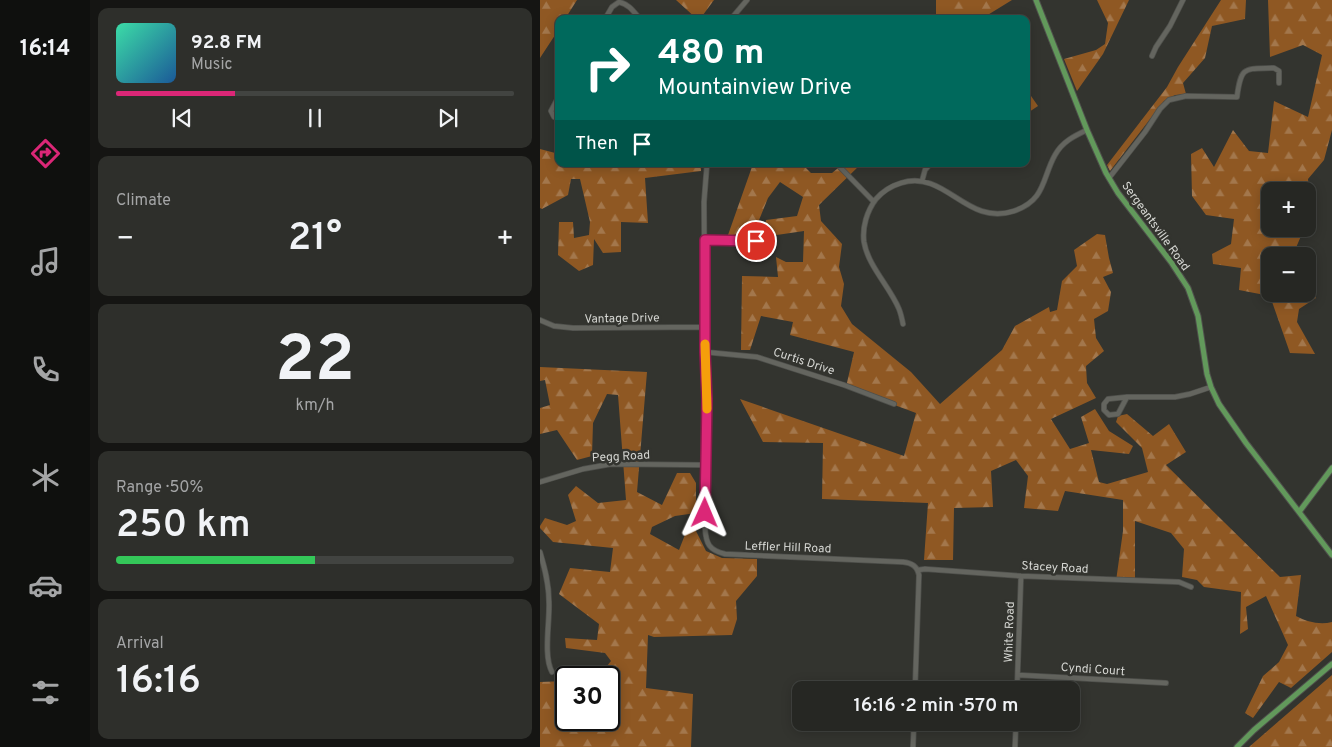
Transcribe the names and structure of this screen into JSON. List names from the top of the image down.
{
  "streets": {
    "main road": ["Sergeantsville Road"],
    "street": [
      "Vantage Drive",
      "Curtis Drive",
      "Pegg Road",
      "Leffler Hill Road",
      "Stacey Road",
      "White Road",
      "Cyndi Court"
    ]
  },
  "crossings": [
    ["Vantage Drive", "Leffler Hill Road"],
    ["Curtis Drive", "Leffler Hill Road"],
    ["Pegg Road", "Leffler Hill Road"],
    ["Leffler Hill Road", "Stacey Road"],
    ["Stacey Road", "White Road"],
    ["White Road", "Cyndi Court"]
  ],
  "page": {
    "tabs": "16:14",
    "turn": ["480 m", "Mountainview Drive"],
    "song": ["92.8 FM", "Music"],
    "then": "Then",
    "tile": [
      "Climate",
      ["22", "km/h"],
      ["Range · 50%", "250 km"],
      ["Arrival", "16:16"]
    ],
    "map_buttons": ["+", "−"],
    "heat": ["−", "21°", "+"],
    "limit": "30",
    "trip": "16:16 · 2 min · 570 m"
  }
}
